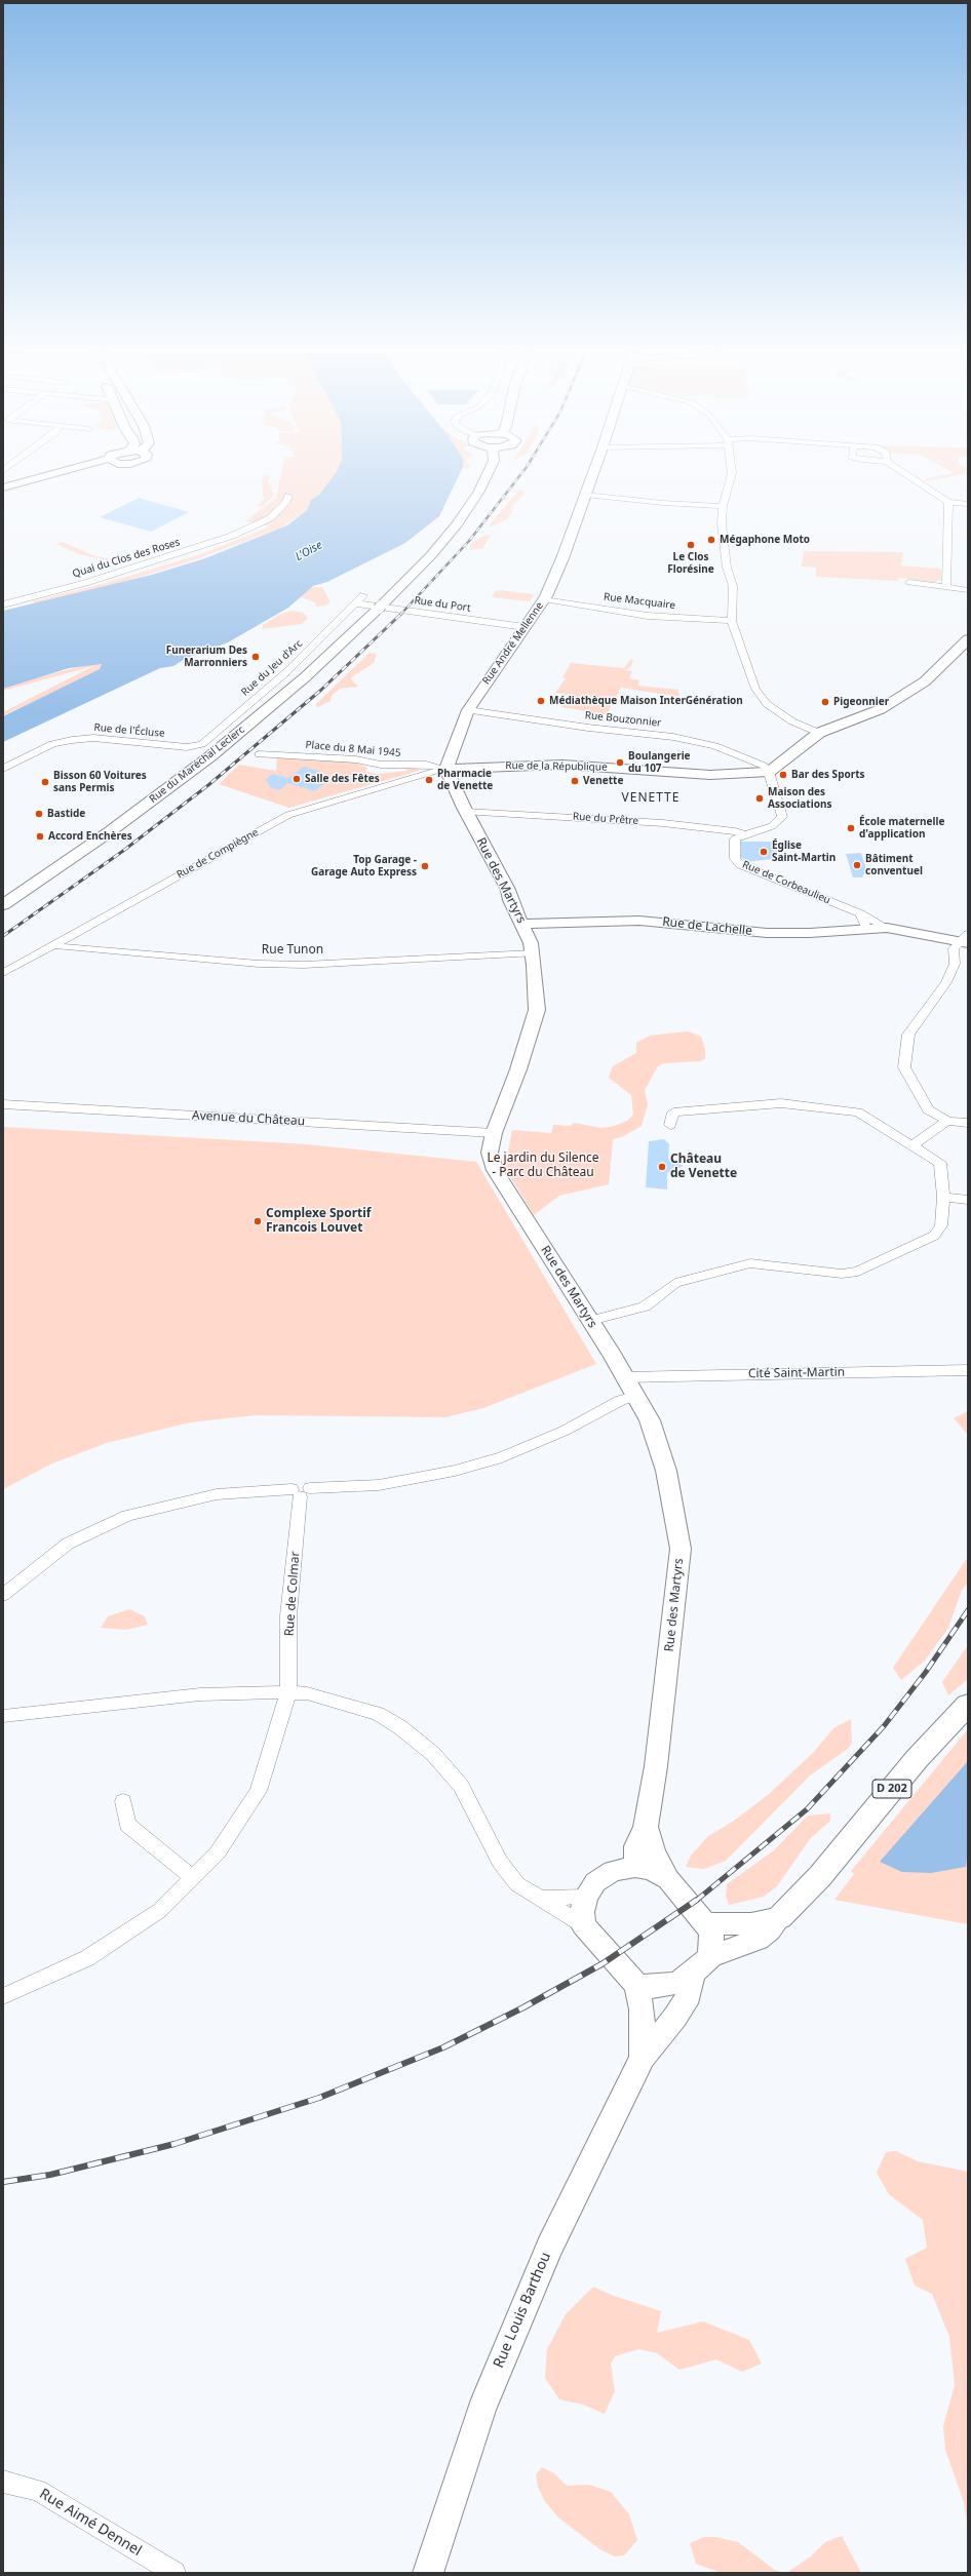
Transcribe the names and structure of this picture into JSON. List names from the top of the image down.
{
  "streets": {
    "main road": ["D 202"],
    "street": [
      "Quai du Clos des Roses",
      "Rue Macquaire",
      "Rue du Port",
      "Rue André Mellenne",
      "Rue du Jeu d'Arc",
      "Rue Bouzonnier",
      "Rue de l'Écluse",
      "Place du 8 Mai 1945",
      "Rue du Maréchal Leclerc",
      "Rue de la République",
      "Rue du Prêtre",
      "Rue de Compiègne",
      "Rue des Martyrs",
      "Rue de Corbeaulieu",
      "Rue de Lachelle",
      "Rue Tunon",
      "Avenue du Château",
      "Cité Saint-Martin",
      "Rue de Colmar",
      "Rue Louis Barthou",
      "Rue Aimé Dennel"
    ]
  },
  "crossings": [
    ["Rue Macquaire", "Rue André Mellenne"],
    ["Rue du Port", "Rue André Mellenne"],
    ["Rue du Port", "Rue du Jeu d'Arc"],
    ["Rue André Mellenne", "Rue Bouzonnier"],
    ["Rue André Mellenne", "Place du 8 Mai 1945"],
    ["Rue André Mellenne", "Rue de la République"],
    ["Rue André Mellenne", "Rue de Compiègne"],
    ["Rue André Mellenne", "Rue des Martyrs"],
    ["Rue du Jeu d'Arc", "Rue de l'Écluse"],
    ["Rue Bouzonnier", "Rue de la République"],
    ["Place du 8 Mai 1945", "Rue de la République"],
    ["Place du 8 Mai 1945", "Rue de Compiègne"],
    ["Place du 8 Mai 1945", "Rue des Martyrs"],
    ["Rue de la République", "Rue de Compiègne"],
    ["Rue de la République", "Rue des Martyrs"],
    ["Rue du Prêtre", "Rue des Martyrs"],
    ["Rue du Prêtre", "Rue de Corbeaulieu"],
    ["Rue de Compiègne", "Rue des Martyrs"],
    ["Rue de Compiègne", "Rue Tunon"],
    ["Rue des Martyrs", "Rue de Lachelle"],
    ["Rue des Martyrs", "Rue Tunon"],
    ["Rue des Martyrs", "Avenue du Château"],
    ["Rue des Martyrs", "Cité Saint-Martin"],
    ["Rue des Martyrs", "D 202"],
    ["Rue de Corbeaulieu", "Rue de Lachelle"]
  ],
  "districts": ["VENETTE"],
  "water": ["L'Oise"],
  "parks": ["Le jardin du Silence - Parc du Château"],
  "places": [
    "Mégaphone Moto",
    "Le Clos Florésine",
    "Funerarium Des Marronniers",
    "Médiathèque Maison InterGénération",
    "Pigeonnier",
    "Boulangerie du 107",
    "Bar des Sports",
    "Salle des Fêtes",
    "Pharmacie de Venette",
    "Venette",
    "Bisson 60 Voitures sans Permis",
    "Maison des Associations",
    "Bastide",
    "École maternelle d'application",
    "Accord Enchères",
    "Église Saint-Martin",
    "Bâtiment conventuel",
    "Top Garage - Garage Auto Express",
    "Château de Venette",
    "Complexe Sportif Francois Louvet"
  ]
}
